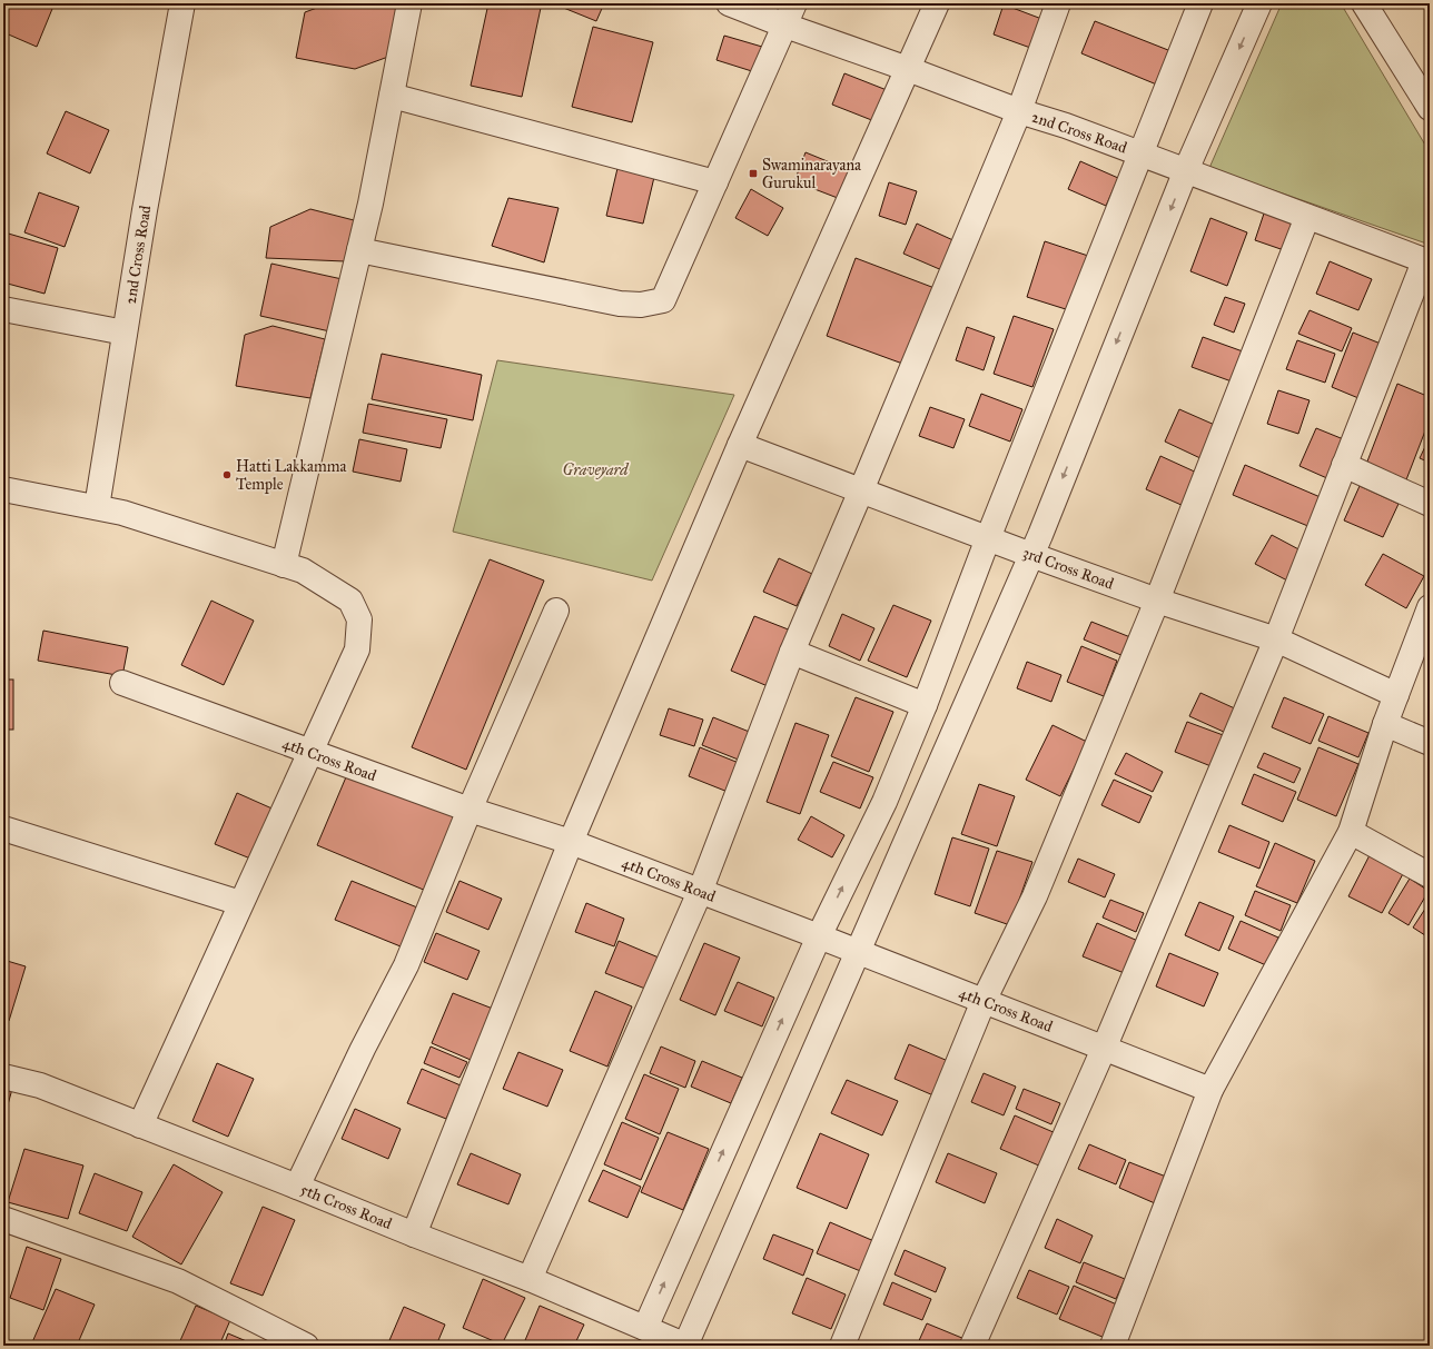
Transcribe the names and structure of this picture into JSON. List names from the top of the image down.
{
  "streets": {
    "street": [
      "2nd Cross Road",
      "3rd Cross Road",
      "4th Cross Road",
      "5th Cross Road"
    ]
  },
  "parks": ["Graveyard"],
  "places": {
    "transit": ["Swaminarayana Gurukul"],
    "other": ["Hatti Lakkamma Temple"]
  }
}
